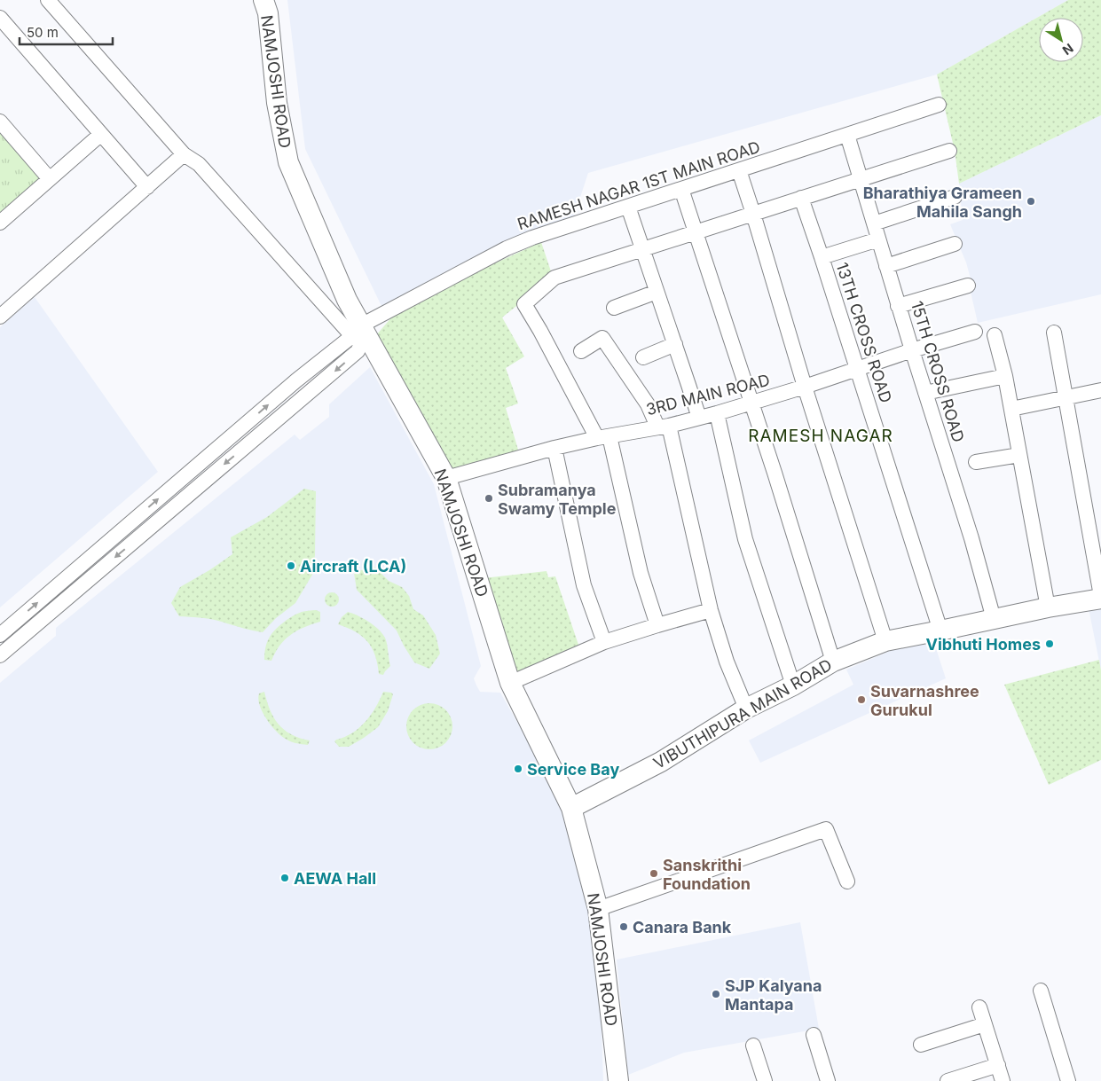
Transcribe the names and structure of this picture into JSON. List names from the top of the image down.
{
  "streets": {
    "main road": ["NAMJOSHI ROAD", "VIBUTHIPURA MAIN ROAD"],
    "street": [
      "RAMESH NAGAR 1ST MAIN ROAD",
      "13TH CROSS ROAD",
      "15TH CROSS ROAD",
      "3RD MAIN ROAD"
    ]
  },
  "crossings": [
    ["NAMJOSHI ROAD", "RAMESH NAGAR 1ST MAIN ROAD"],
    ["NAMJOSHI ROAD", "3RD MAIN ROAD"],
    ["NAMJOSHI ROAD", "VIBUTHIPURA MAIN ROAD"],
    ["RAMESH NAGAR 1ST MAIN ROAD", "15TH CROSS ROAD"],
    ["13TH CROSS ROAD", "3RD MAIN ROAD"],
    ["13TH CROSS ROAD", "VIBUTHIPURA MAIN ROAD"],
    ["15TH CROSS ROAD", "3RD MAIN ROAD"],
    ["15TH CROSS ROAD", "VIBUTHIPURA MAIN ROAD"]
  ],
  "districts": ["RAMESH NAGAR"],
  "places": [
    "Bharathiya Grameen Mahila Sangh",
    "Subramanya Swamy Temple",
    "Aircraft (LCA)",
    "Vibhuti Homes",
    "Suvarnashree Gurukul",
    "Service Bay",
    "Sanskrithi Foundation",
    "AEWA Hall",
    "Canara Bank",
    "SJP Kalyana Mantapa"
  ],
  "scale_bar": "50 m",
  "north": "bottom right"
}
